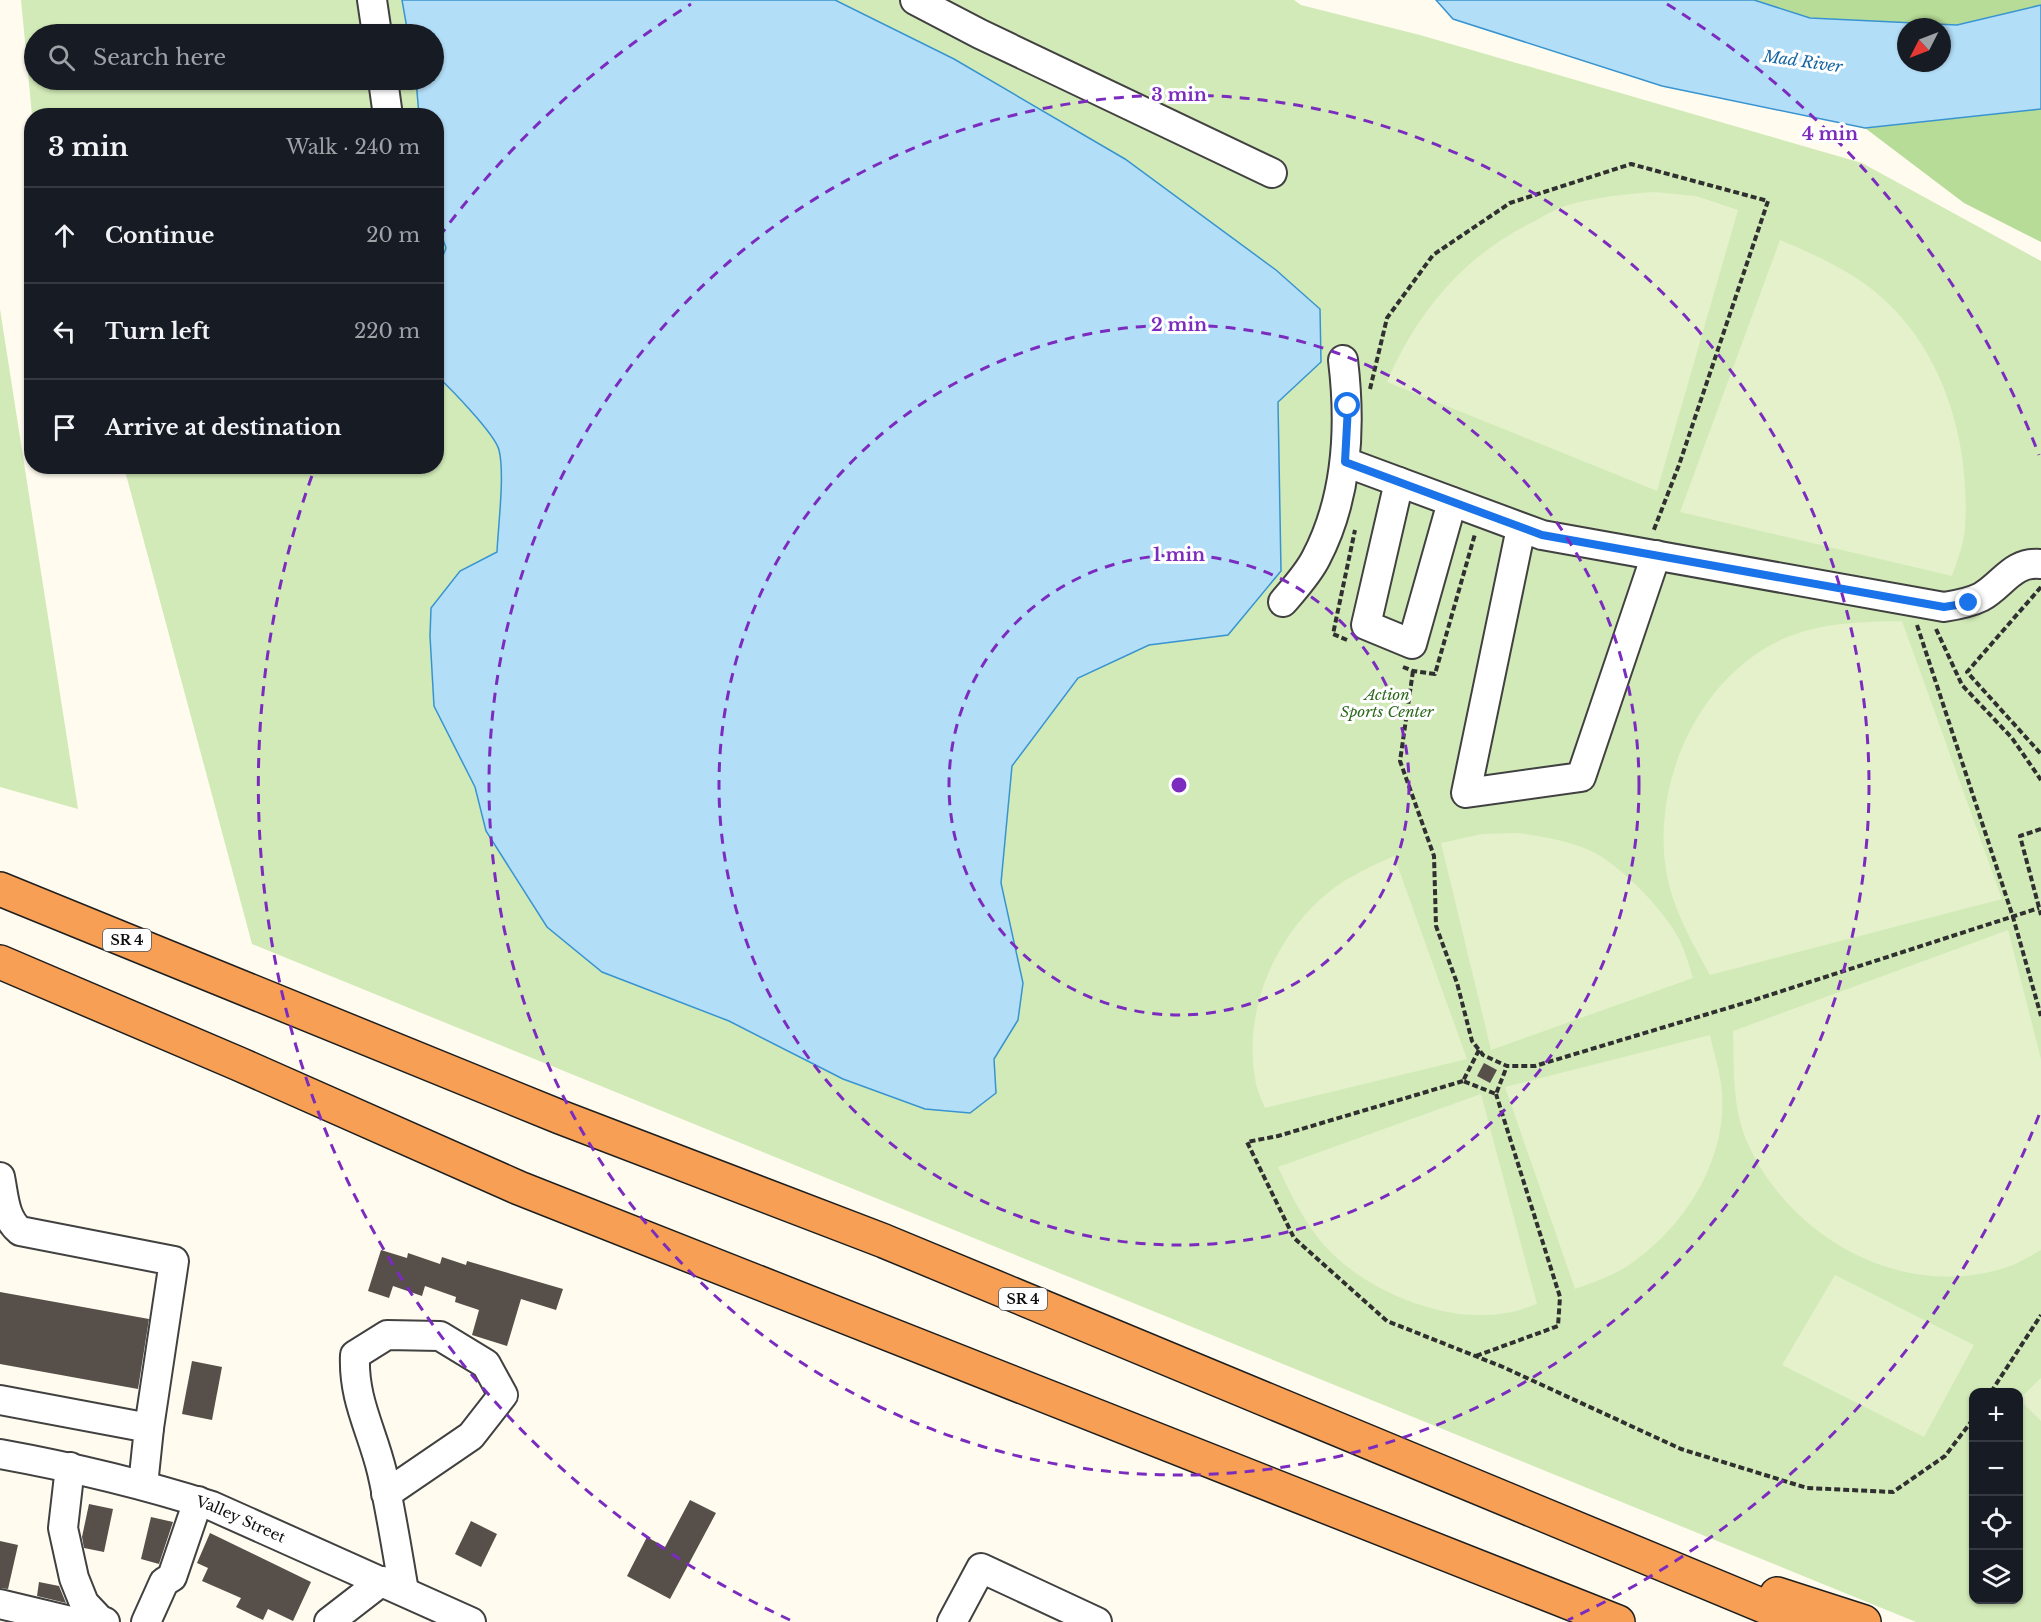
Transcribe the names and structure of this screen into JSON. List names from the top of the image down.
{
  "streets": {
    "highway": ["SR 4"],
    "street": ["Valley Street"]
  },
  "water": ["Mad River"],
  "parks": ["Action Sports Center"],
  "north": "bottom left",
  "page": {
    "search": "Search here",
    "heading": ["3 min", "Walk · 240 m"],
    "list": [
      ["Continue", "20 m"],
      ["Turn left", "220 m"],
      "Arrive at destination"
    ],
    "map_buttons": ["+", "−"]
  },
  "rings": [
    "3 min",
    "4 min",
    "2 min",
    "1 min"
  ]
}
